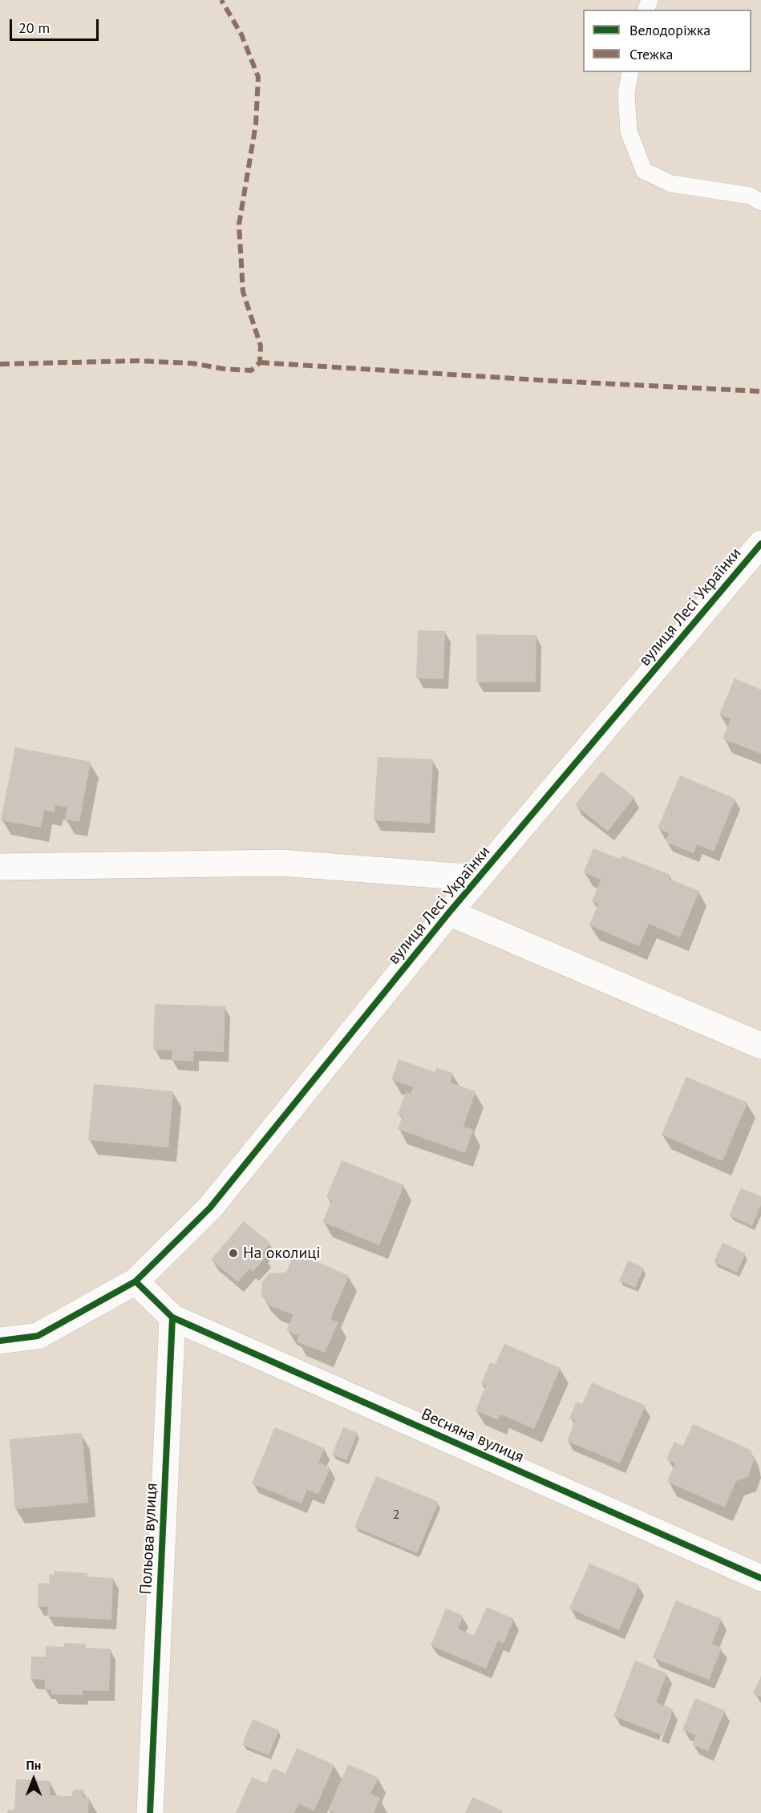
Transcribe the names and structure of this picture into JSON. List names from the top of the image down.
{
  "streets": {
    "street": ["вулиця Лесі Українки", "Весняна вулиця", "Польова вулиця"]
  },
  "crossings": [
    ["Весняна вулиця", "Польова вулиця"]
  ],
  "places": ["На околиці"],
  "house_numbers": ["2"],
  "legend": ["Велодоріжка", "Стежка"],
  "scale_bar": "20 m",
  "north": "top"
}
